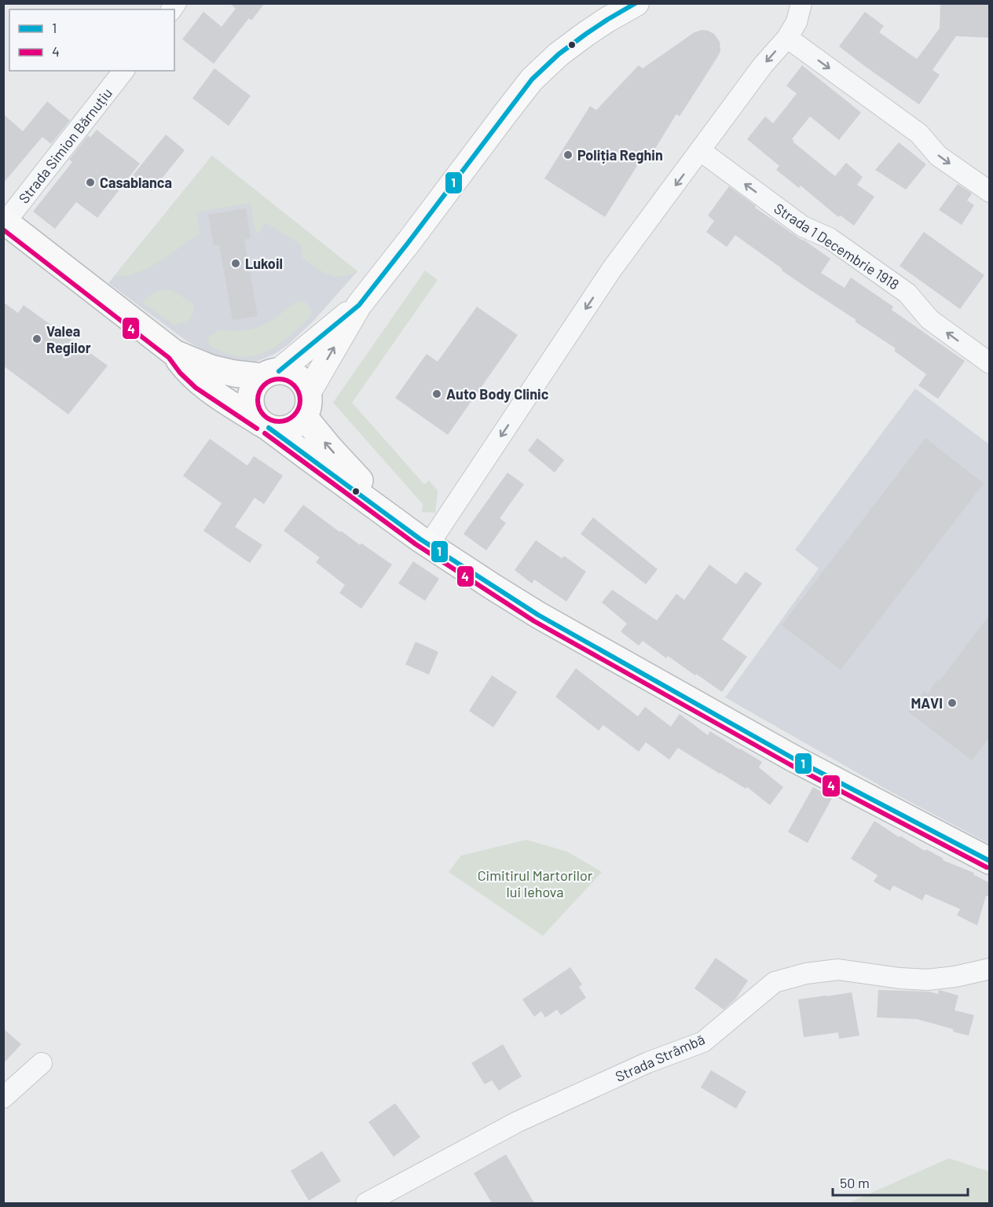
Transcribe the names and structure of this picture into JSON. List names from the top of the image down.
{
  "streets": {
    "street": ["Strada Simion Bărnuțiu", "Strada 1 Decembrie 1918", "Strada Strâmbă"]
  },
  "parks": ["Cimitirul Martorilor lui Iehova"],
  "places": [
    "Poliția Reghin",
    "Casablanca",
    "Lukoil",
    "Valea Regilor",
    "Auto Body Clinic",
    "MAVI"
  ],
  "lines": ["transit line 1", "transit line 4"],
  "legend": ["1", "4"],
  "scale_bar": "50 m"
}
